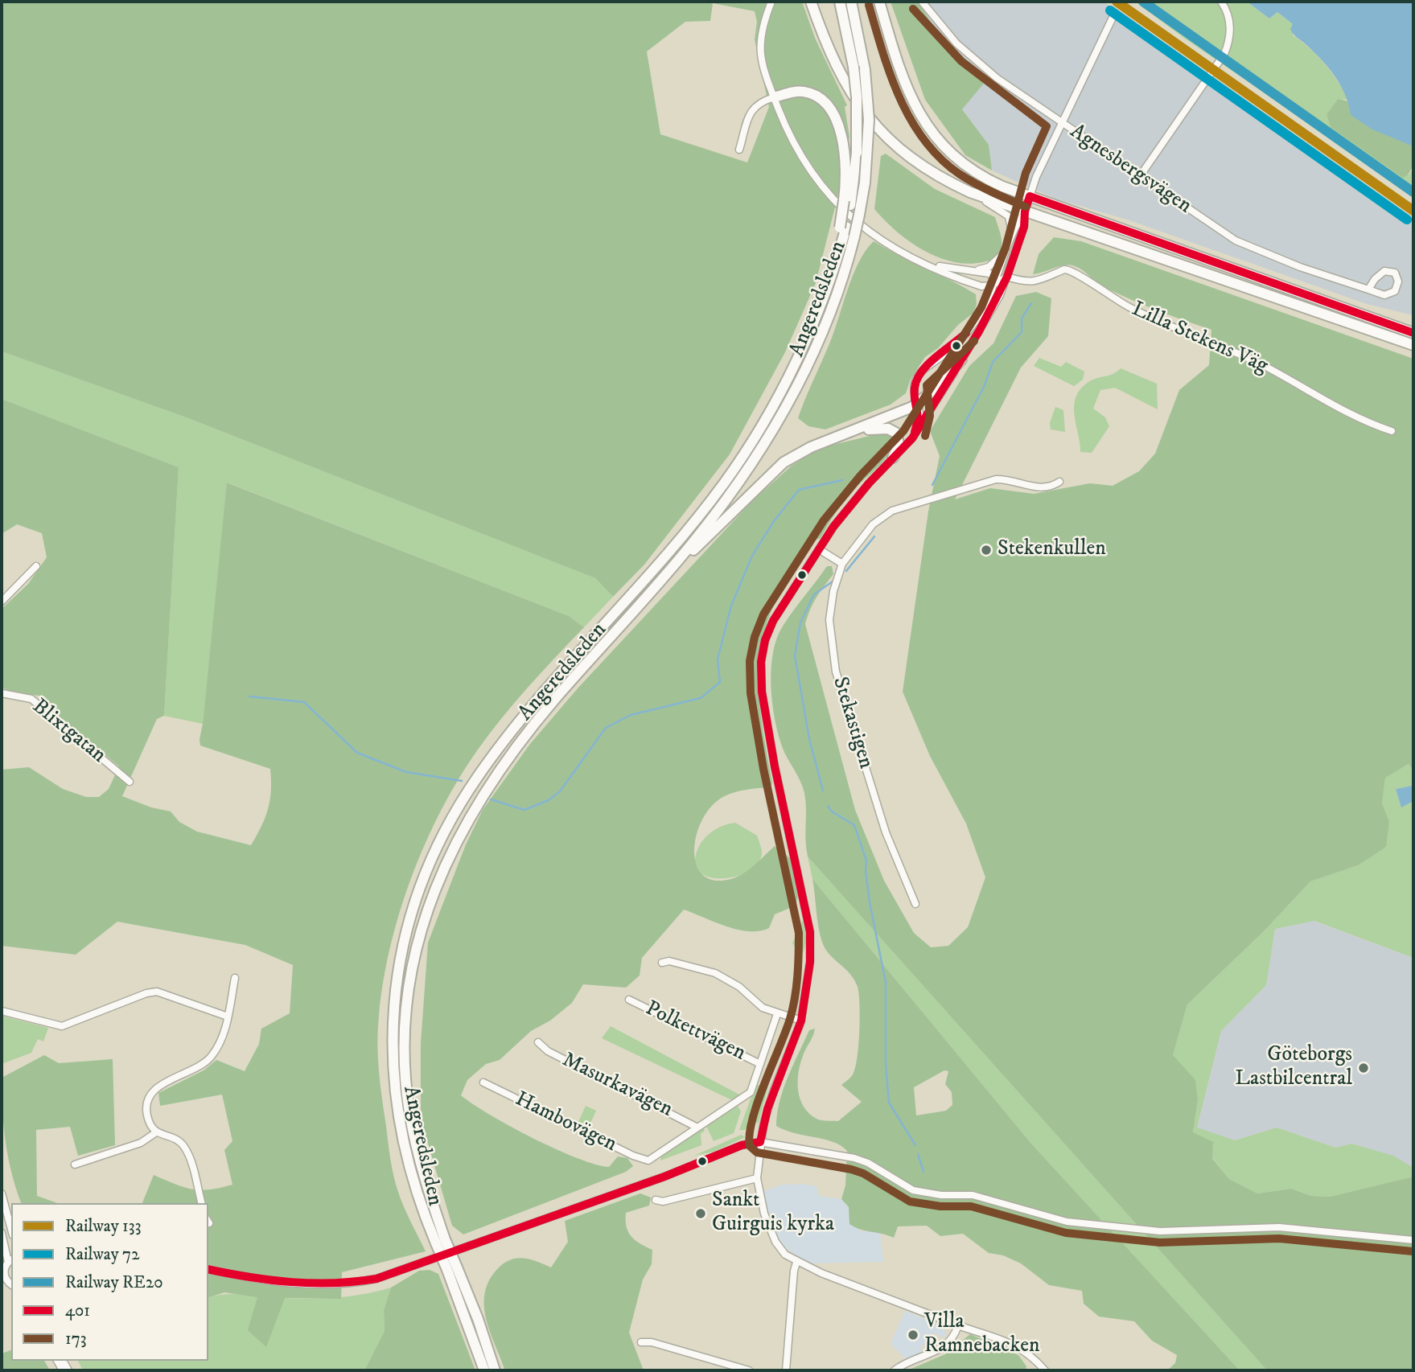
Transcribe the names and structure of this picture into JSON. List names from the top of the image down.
{
  "streets": {
    "highway": ["Angeredsleden"],
    "street": [
      "Agnesbergsvägen",
      "Lilla Stekens Väg",
      "Stekastigen",
      "Blixtgatan",
      "Polkettvägen",
      "Masurkavägen",
      "Hambovägen"
    ]
  },
  "crossings": [
    ["Masurkavägen", "Hambovägen"]
  ],
  "places": [
    "Stekenkullen",
    "Göteborgs Lastbilcentral",
    "Sankt Guirguis kyrka",
    "Villa Ramnebacken"
  ],
  "lines": [
    "rail line 133",
    "rail line RE20",
    "transit line 173",
    "rail line 72",
    "transit line 401"
  ],
  "legend": [
    "Railway 133",
    "Railway 72",
    "Railway RE20",
    "401",
    "173"
  ]
}
